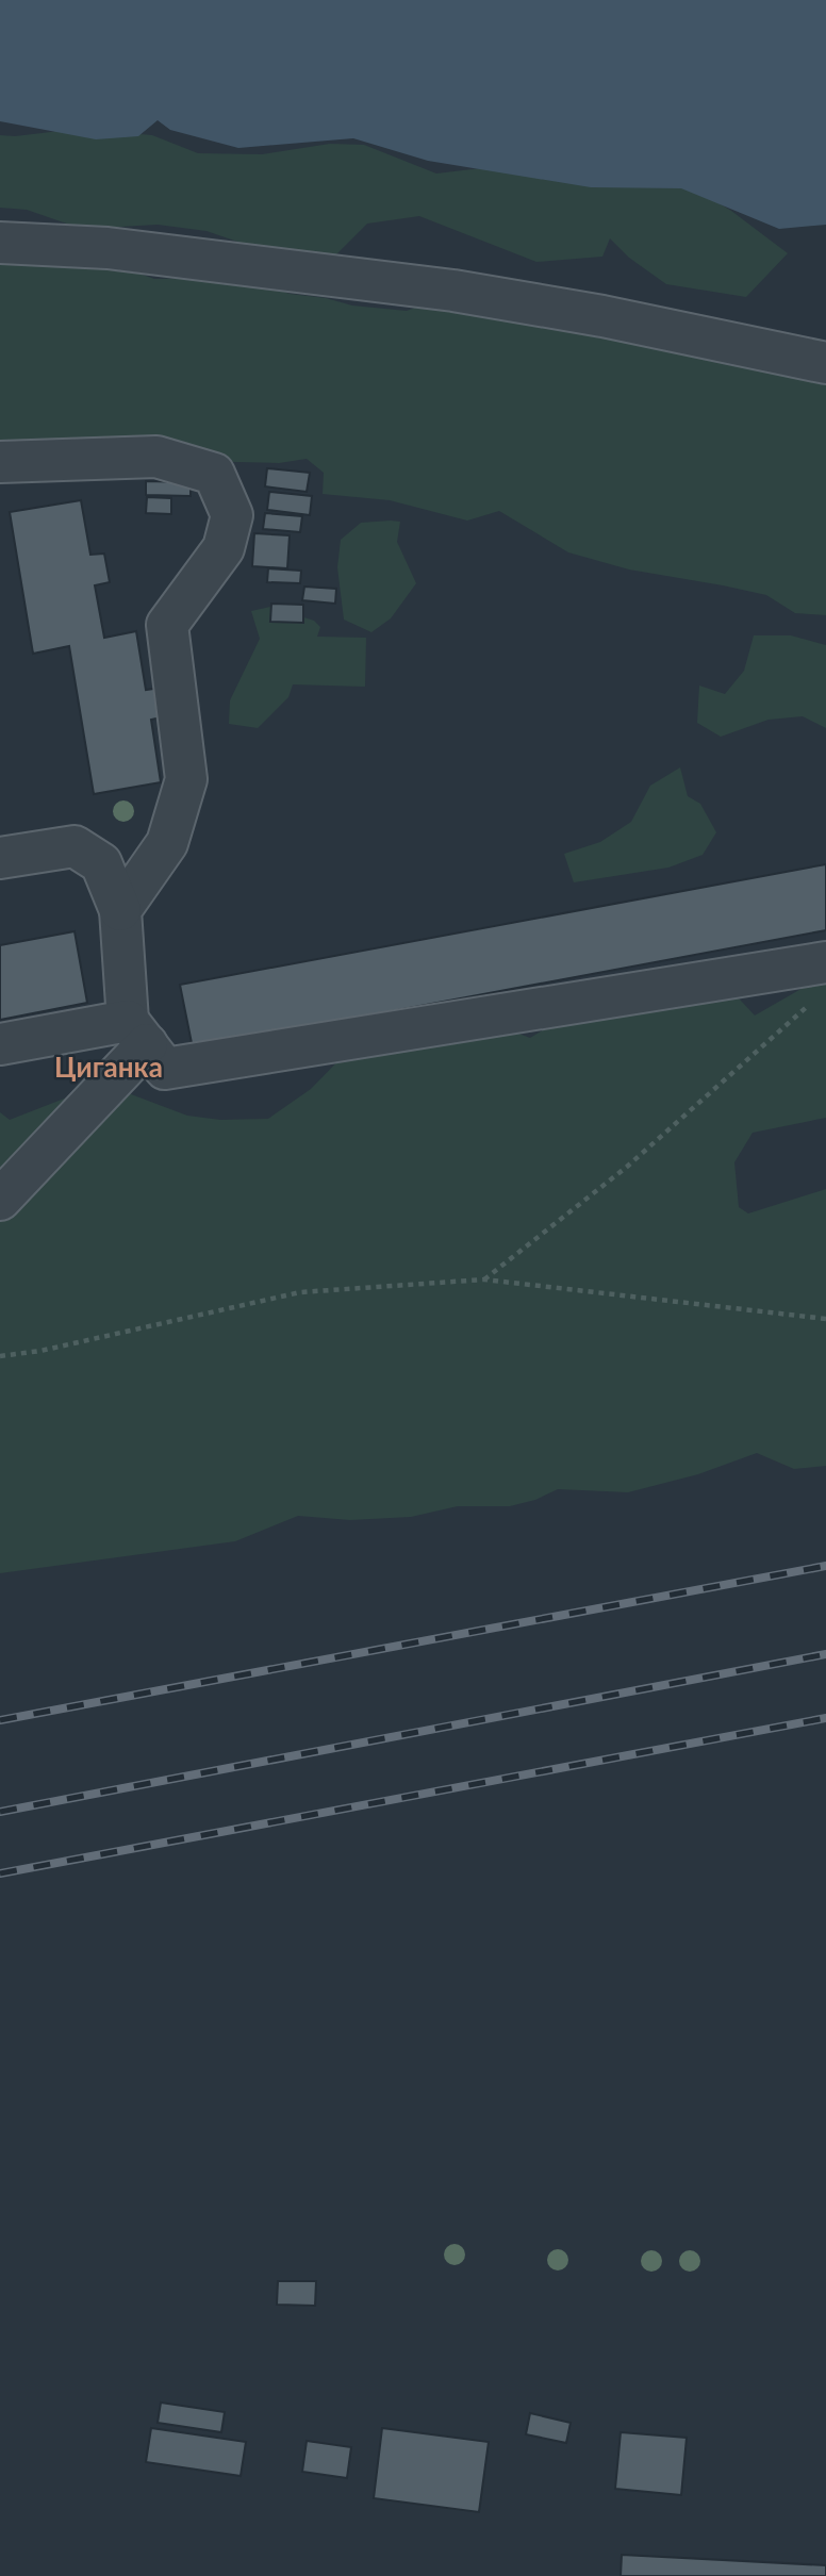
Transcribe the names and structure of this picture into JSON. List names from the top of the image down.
{
  "districts": ["Циганка"]
}
